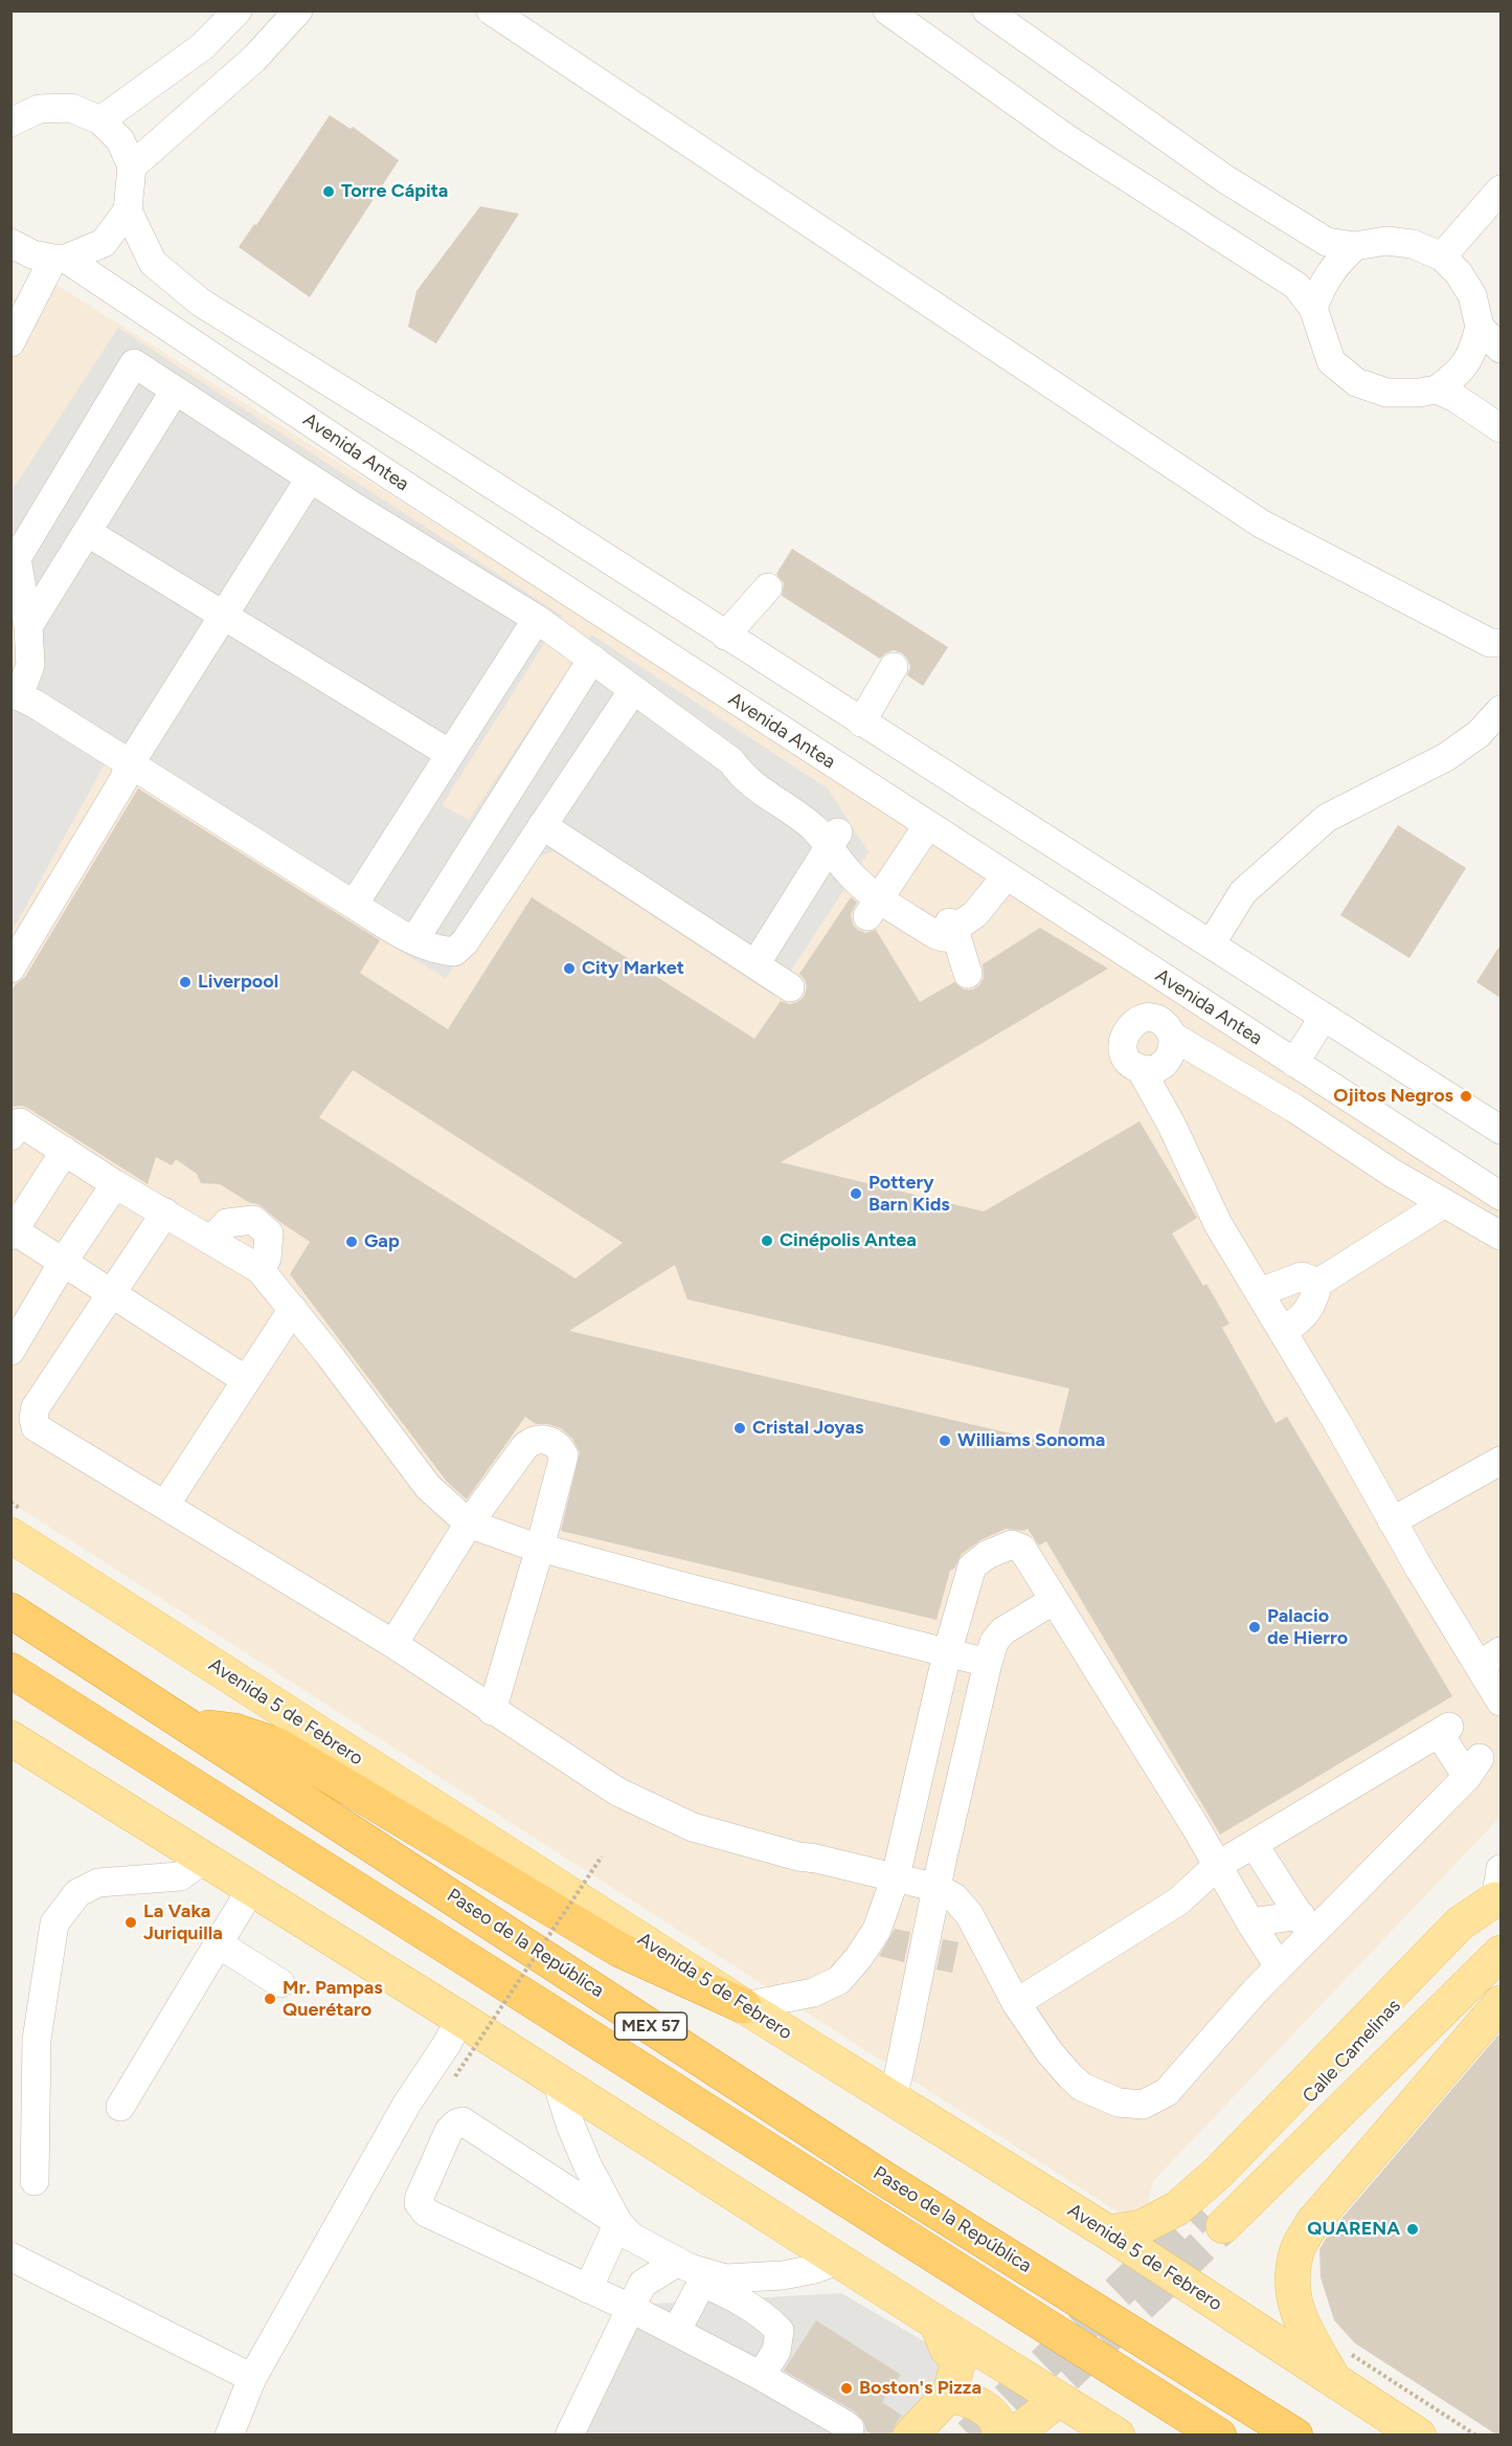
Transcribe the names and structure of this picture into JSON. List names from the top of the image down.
{
  "streets": {
    "highway": ["Paseo de la República", "MEX 57"],
    "main road": ["Avenida 5 de Febrero", "Calle Camelinas"],
    "street": ["Avenida Antea"]
  },
  "places": [
    "Torre Cápita",
    "City Market",
    "Liverpool",
    "Ojitos Negros",
    "Pottery Barn Kids",
    "Cinépolis Antea",
    "Gap",
    "Cristal Joyas",
    "Williams Sonoma",
    "Palacio de Hierro",
    "La Vaka Juriquilla",
    "Mr. Pampas Querétaro",
    "QUARENA",
    "Boston's Pizza"
  ]
}
